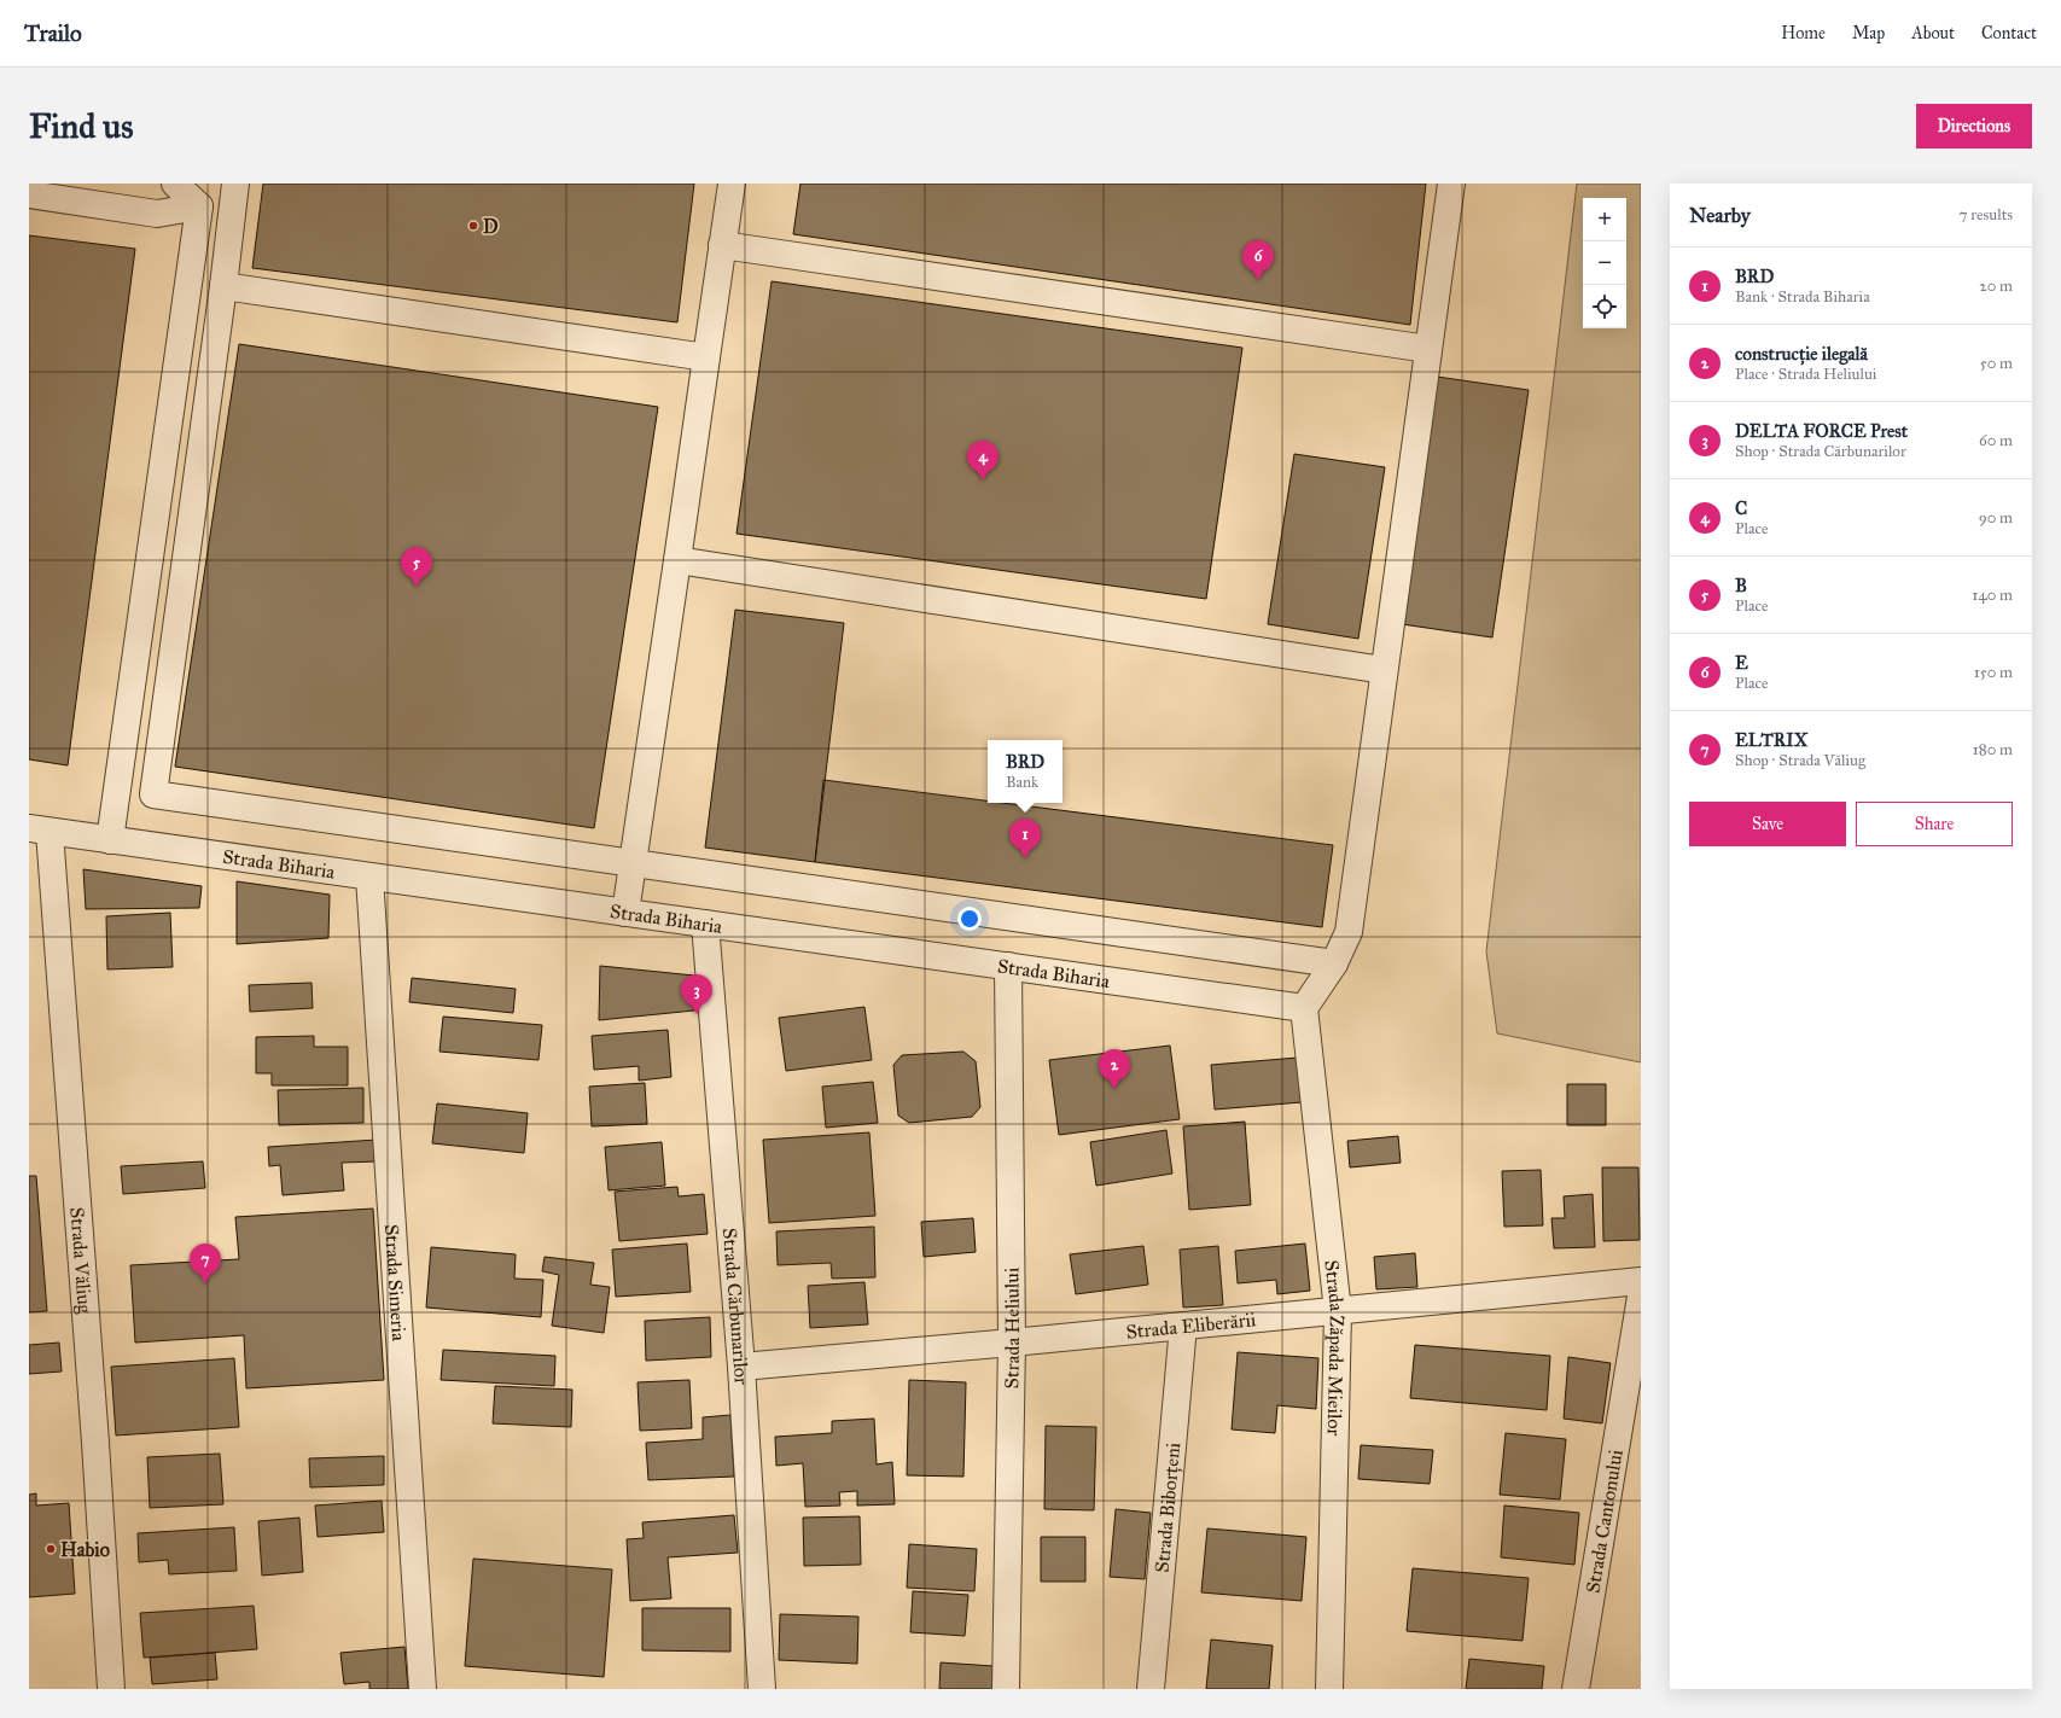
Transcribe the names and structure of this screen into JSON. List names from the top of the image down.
{
  "streets": {
    "street": [
      "Strada Biharia",
      "Strada Văliug",
      "Strada Simeria",
      "Strada Cărbunarilor",
      "Strada Eliberării",
      "Strada Heliului",
      "Strada Zăpada Mieilor",
      "Strada Biborțeni",
      "Strada Cantonului"
    ]
  },
  "crossings": [
    ["Strada Biharia", "Strada Văliug"],
    ["Strada Biharia", "Strada Simeria"],
    ["Strada Biharia", "Strada Cărbunarilor"],
    ["Strada Biharia", "Strada Heliului"],
    ["Strada Biharia", "Strada Zăpada Mieilor"],
    ["Strada Cărbunarilor", "Strada Eliberării"],
    ["Strada Eliberării", "Strada Heliului"],
    ["Strada Eliberării", "Strada Zăpada Mieilor"],
    ["Strada Eliberării", "Strada Biborțeni"]
  ],
  "places": ["D", "Habio"],
  "page": {
    "header": "Trailo",
    "nav": [
      "Home",
      "Map",
      "About",
      "Contact"
    ],
    "buttons": [
      "Directions",
      ["Save", "Share"]
    ],
    "title": "Find us",
    "heading": ["Nearby", "7 results"],
    "map_buttons": ["+", "−"],
    "pins": [
      "6",
      "4",
      "5",
      "1",
      "3",
      "2",
      "7"
    ],
    "list": [
      {
        "mark": "1",
        "name": "BRD",
        "note": "Bank · Strada Biharia",
        "value": "20 m"
      },
      {
        "mark": "2",
        "name": "construcție ilegală",
        "note": "Place · Strada Heliului",
        "value": "50 m"
      },
      {
        "mark": "3",
        "name": "DELTA FORCE Prest",
        "note": "Shop · Strada Cărbunarilor",
        "value": "60 m"
      },
      {
        "mark": "4",
        "name": "C",
        "note": "Place",
        "value": "90 m"
      },
      {
        "mark": "5",
        "name": "B",
        "note": "Place",
        "value": "140 m"
      },
      {
        "mark": "6",
        "name": "E",
        "note": "Place",
        "value": "150 m"
      },
      {
        "mark": "7",
        "name": "ELTRIX",
        "note": "Shop · Strada Văliug",
        "value": "180 m"
      }
    ],
    "popup": ["BRD", "Bank"]
  }
}
